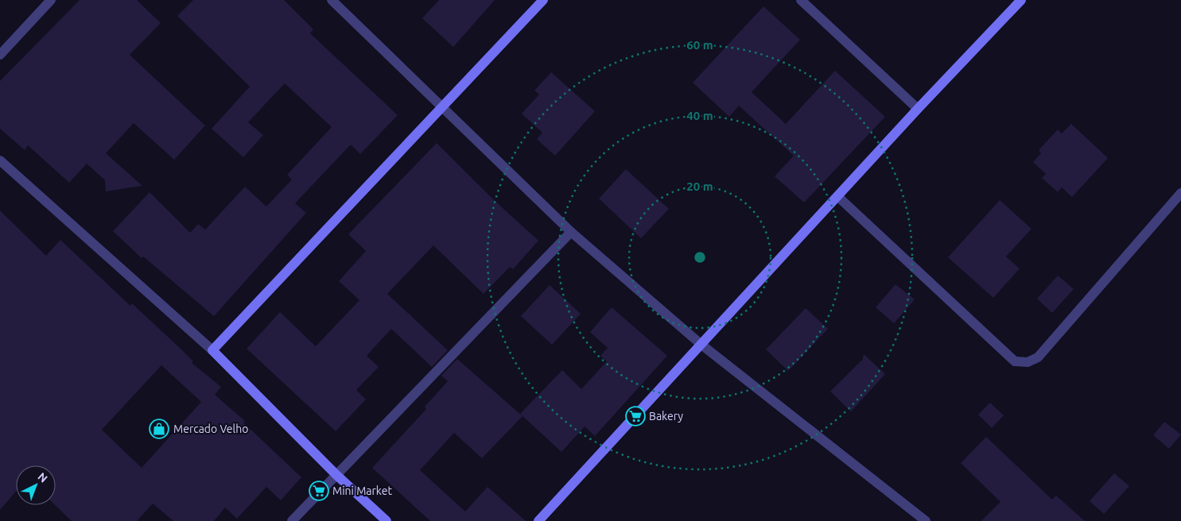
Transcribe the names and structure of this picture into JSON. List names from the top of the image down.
{
  "places": {
    "supermarket": ["Bakery", "Mini Market"],
    "shop": ["Mercado Velho"]
  },
  "north": "top right",
  "rings": ["60 m", "40 m", "20 m"]
}
